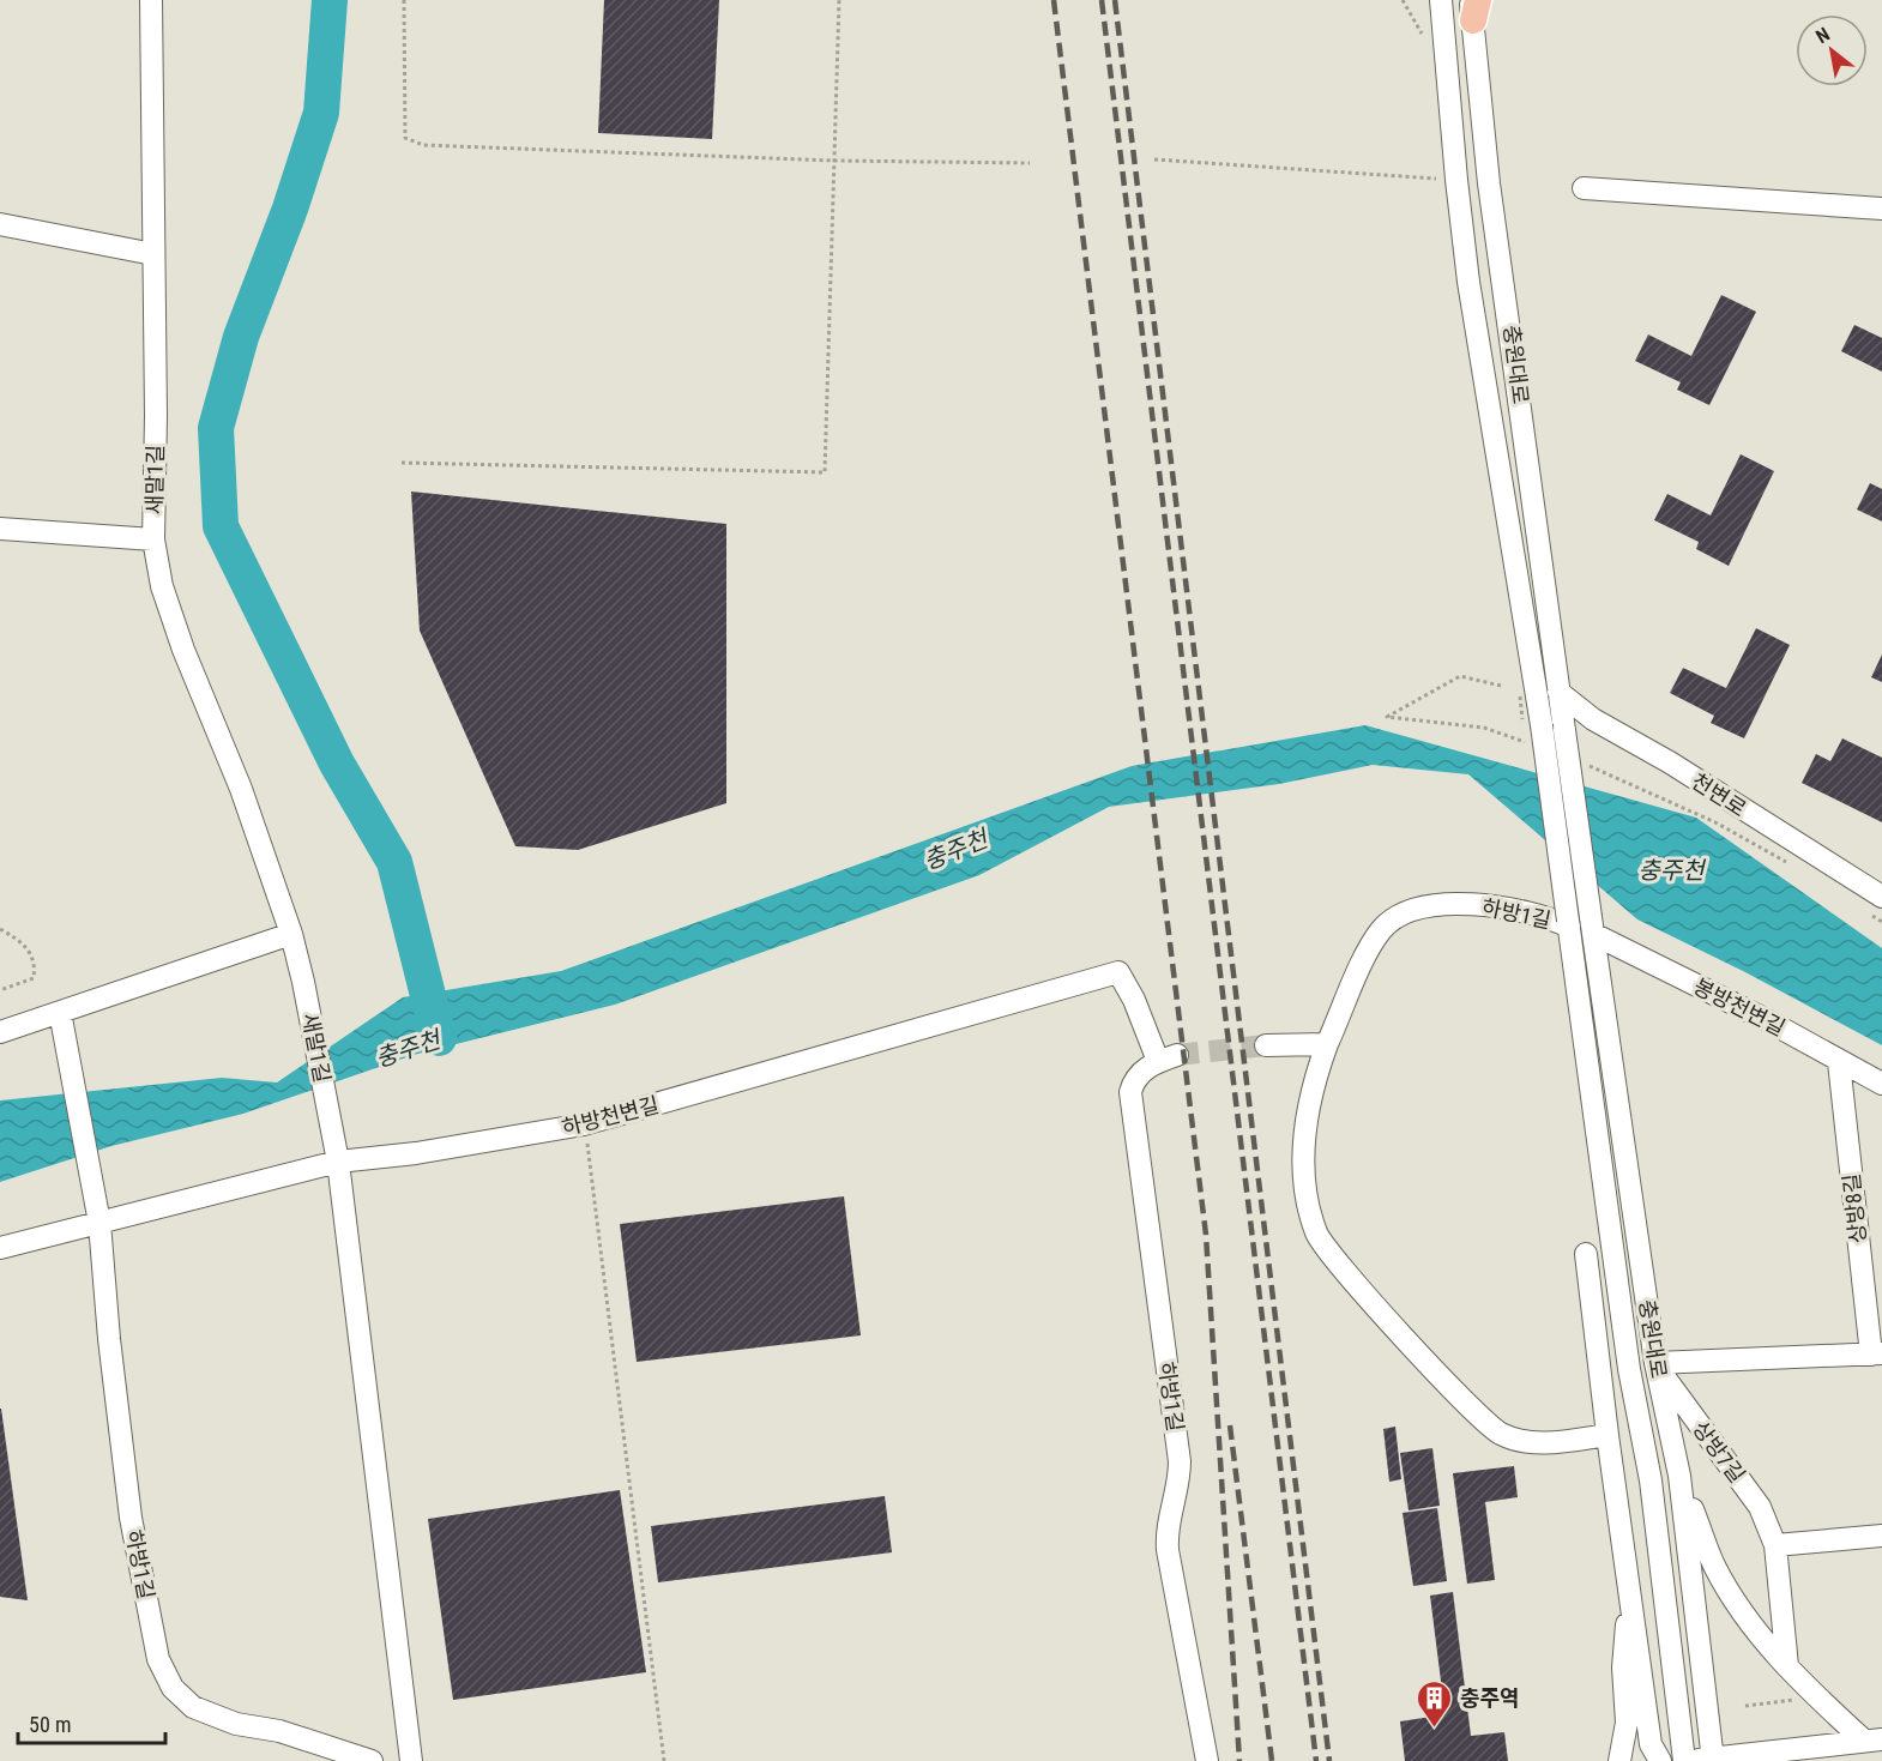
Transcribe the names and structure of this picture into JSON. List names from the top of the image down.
{
  "streets": {
    "street": [
      "충원대로",
      "새말1길",
      "천변로",
      "하방1길",
      "봉방천변길",
      "하방천변길",
      "상방8길",
      "상방7길"
    ]
  },
  "crossings": [
    ["충원대로", "천변로"],
    ["충원대로", "하방1길"],
    ["충원대로", "봉방천변길"],
    ["충원대로", "상방8길"],
    ["충원대로", "상방7길"],
    ["새말1길", "하방천변길"],
    ["하방1길", "하방천변길"],
    ["봉방천변길", "상방8길"],
    ["상방8길", "상방7길"]
  ],
  "water": ["충주천"],
  "places": {
    "building": ["충주역"]
  },
  "scale_bar": "50 m",
  "north": "top left"
}
